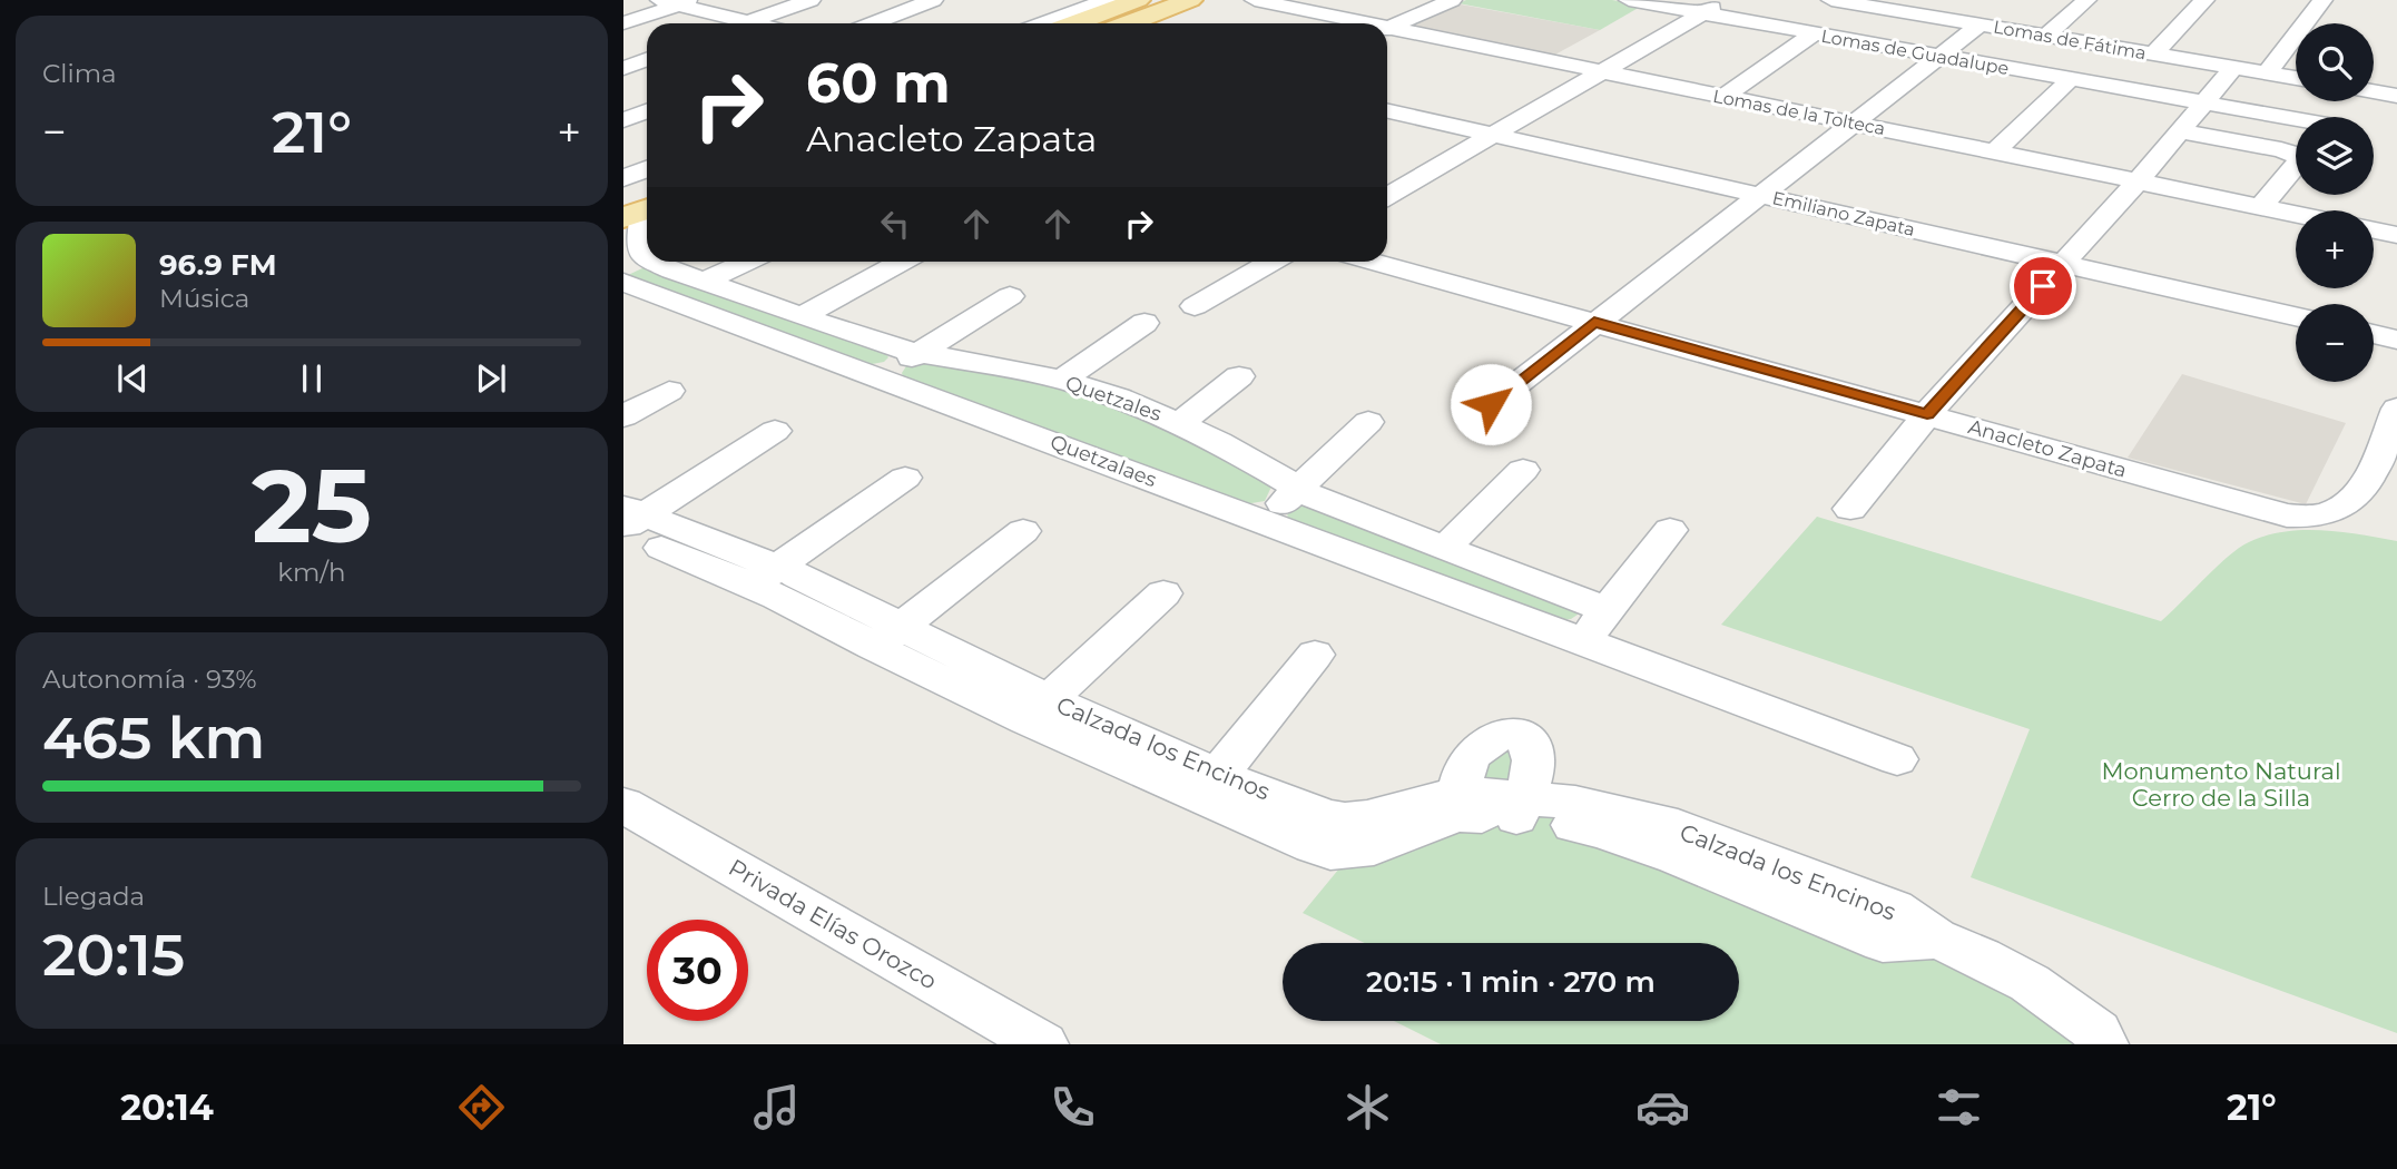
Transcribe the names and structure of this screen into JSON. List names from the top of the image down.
{
  "streets": {
    "street": [
      "Lomas de Fátima",
      "Lomas de Guadalupe",
      "Lomas de la Tolteca",
      "Emiliano Zapata",
      "Quetzales",
      "Anacleto Zapata",
      "Quetzalaes",
      "Calzada los Encinos",
      "Privada Elías Orozco"
    ]
  },
  "parks": ["Monumento Natural Cerro de la Silla"],
  "page": {
    "tile": [
      "Clima",
      ["25", "km/h"],
      ["Autonomía · 93%", "465 km"],
      ["Llegada", "20:15"]
    ],
    "map_buttons": ["+", "−"],
    "turn": ["60 m", "Anacleto Zapata"],
    "heat": ["−", "21°", "+"],
    "song": ["96.9 FM", "Música"],
    "limit": "30",
    "trip": "20:15 · 1 min · 270 m",
    "tabs": ["20:14", "21°"]
  }
}
